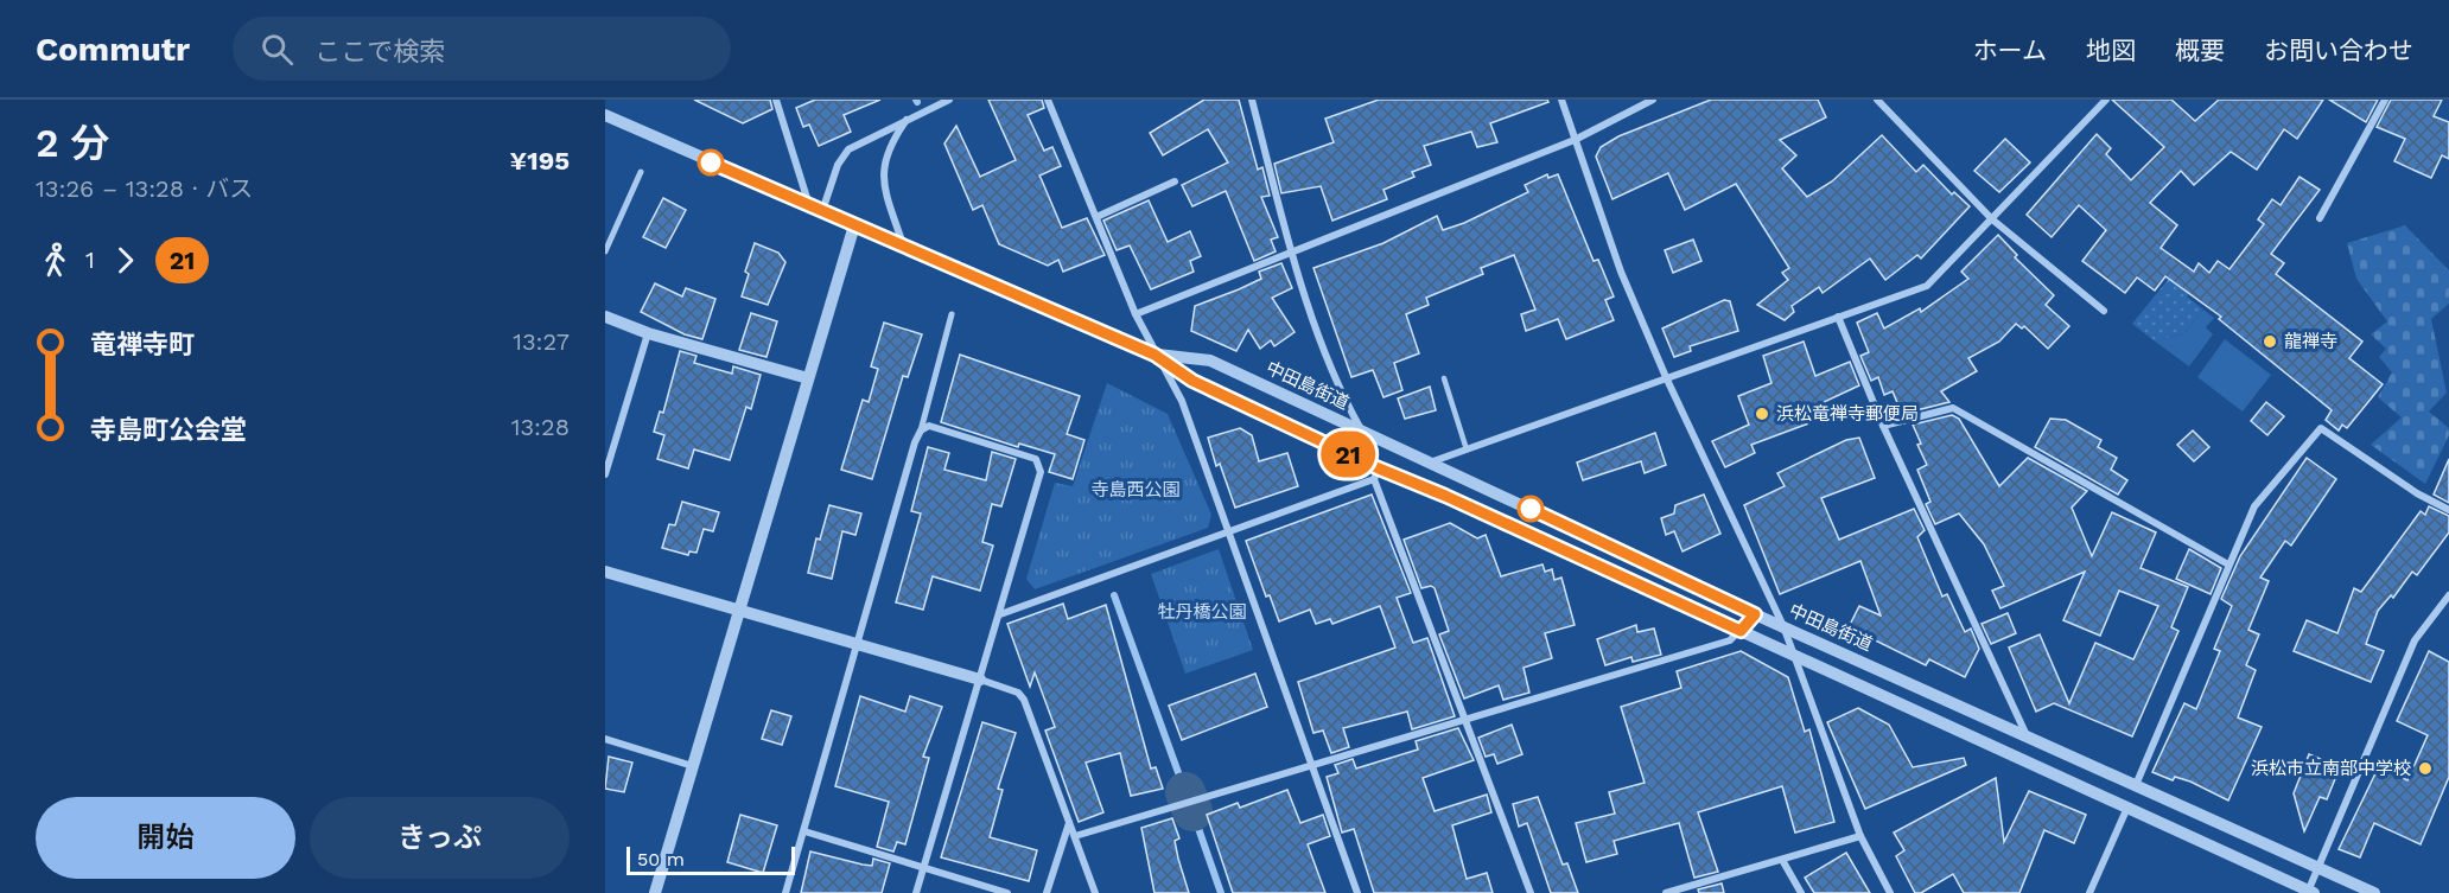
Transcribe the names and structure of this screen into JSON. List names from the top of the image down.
{
  "streets": {
    "street": ["中田島街道"]
  },
  "parks": ["寺島西公園", "牡丹橋公園"],
  "places": ["龍禅寺", "浜松竜禅寺郵便局", "浜松市立南部中学校"],
  "lines": ["bus line 21"],
  "scale_bar": "50 m",
  "page": {
    "header": "Commutr",
    "search": "ここで検索",
    "nav": [
      "ホーム",
      "地図",
      "概要",
      "お問い合わせ"
    ],
    "heading": ["2 分", "13:26 – 13:28 · バス", "¥195"],
    "on_map": "21",
    "legs": ["1", "21"],
    "list": [
      {
        "name": "竜禅寺町",
        "value": "13:27"
      },
      {
        "name": "寺島町公会堂",
        "value": "13:28"
      }
    ],
    "buttons": ["開始", "きっぷ"],
    "scale": "50 m"
  }
}
